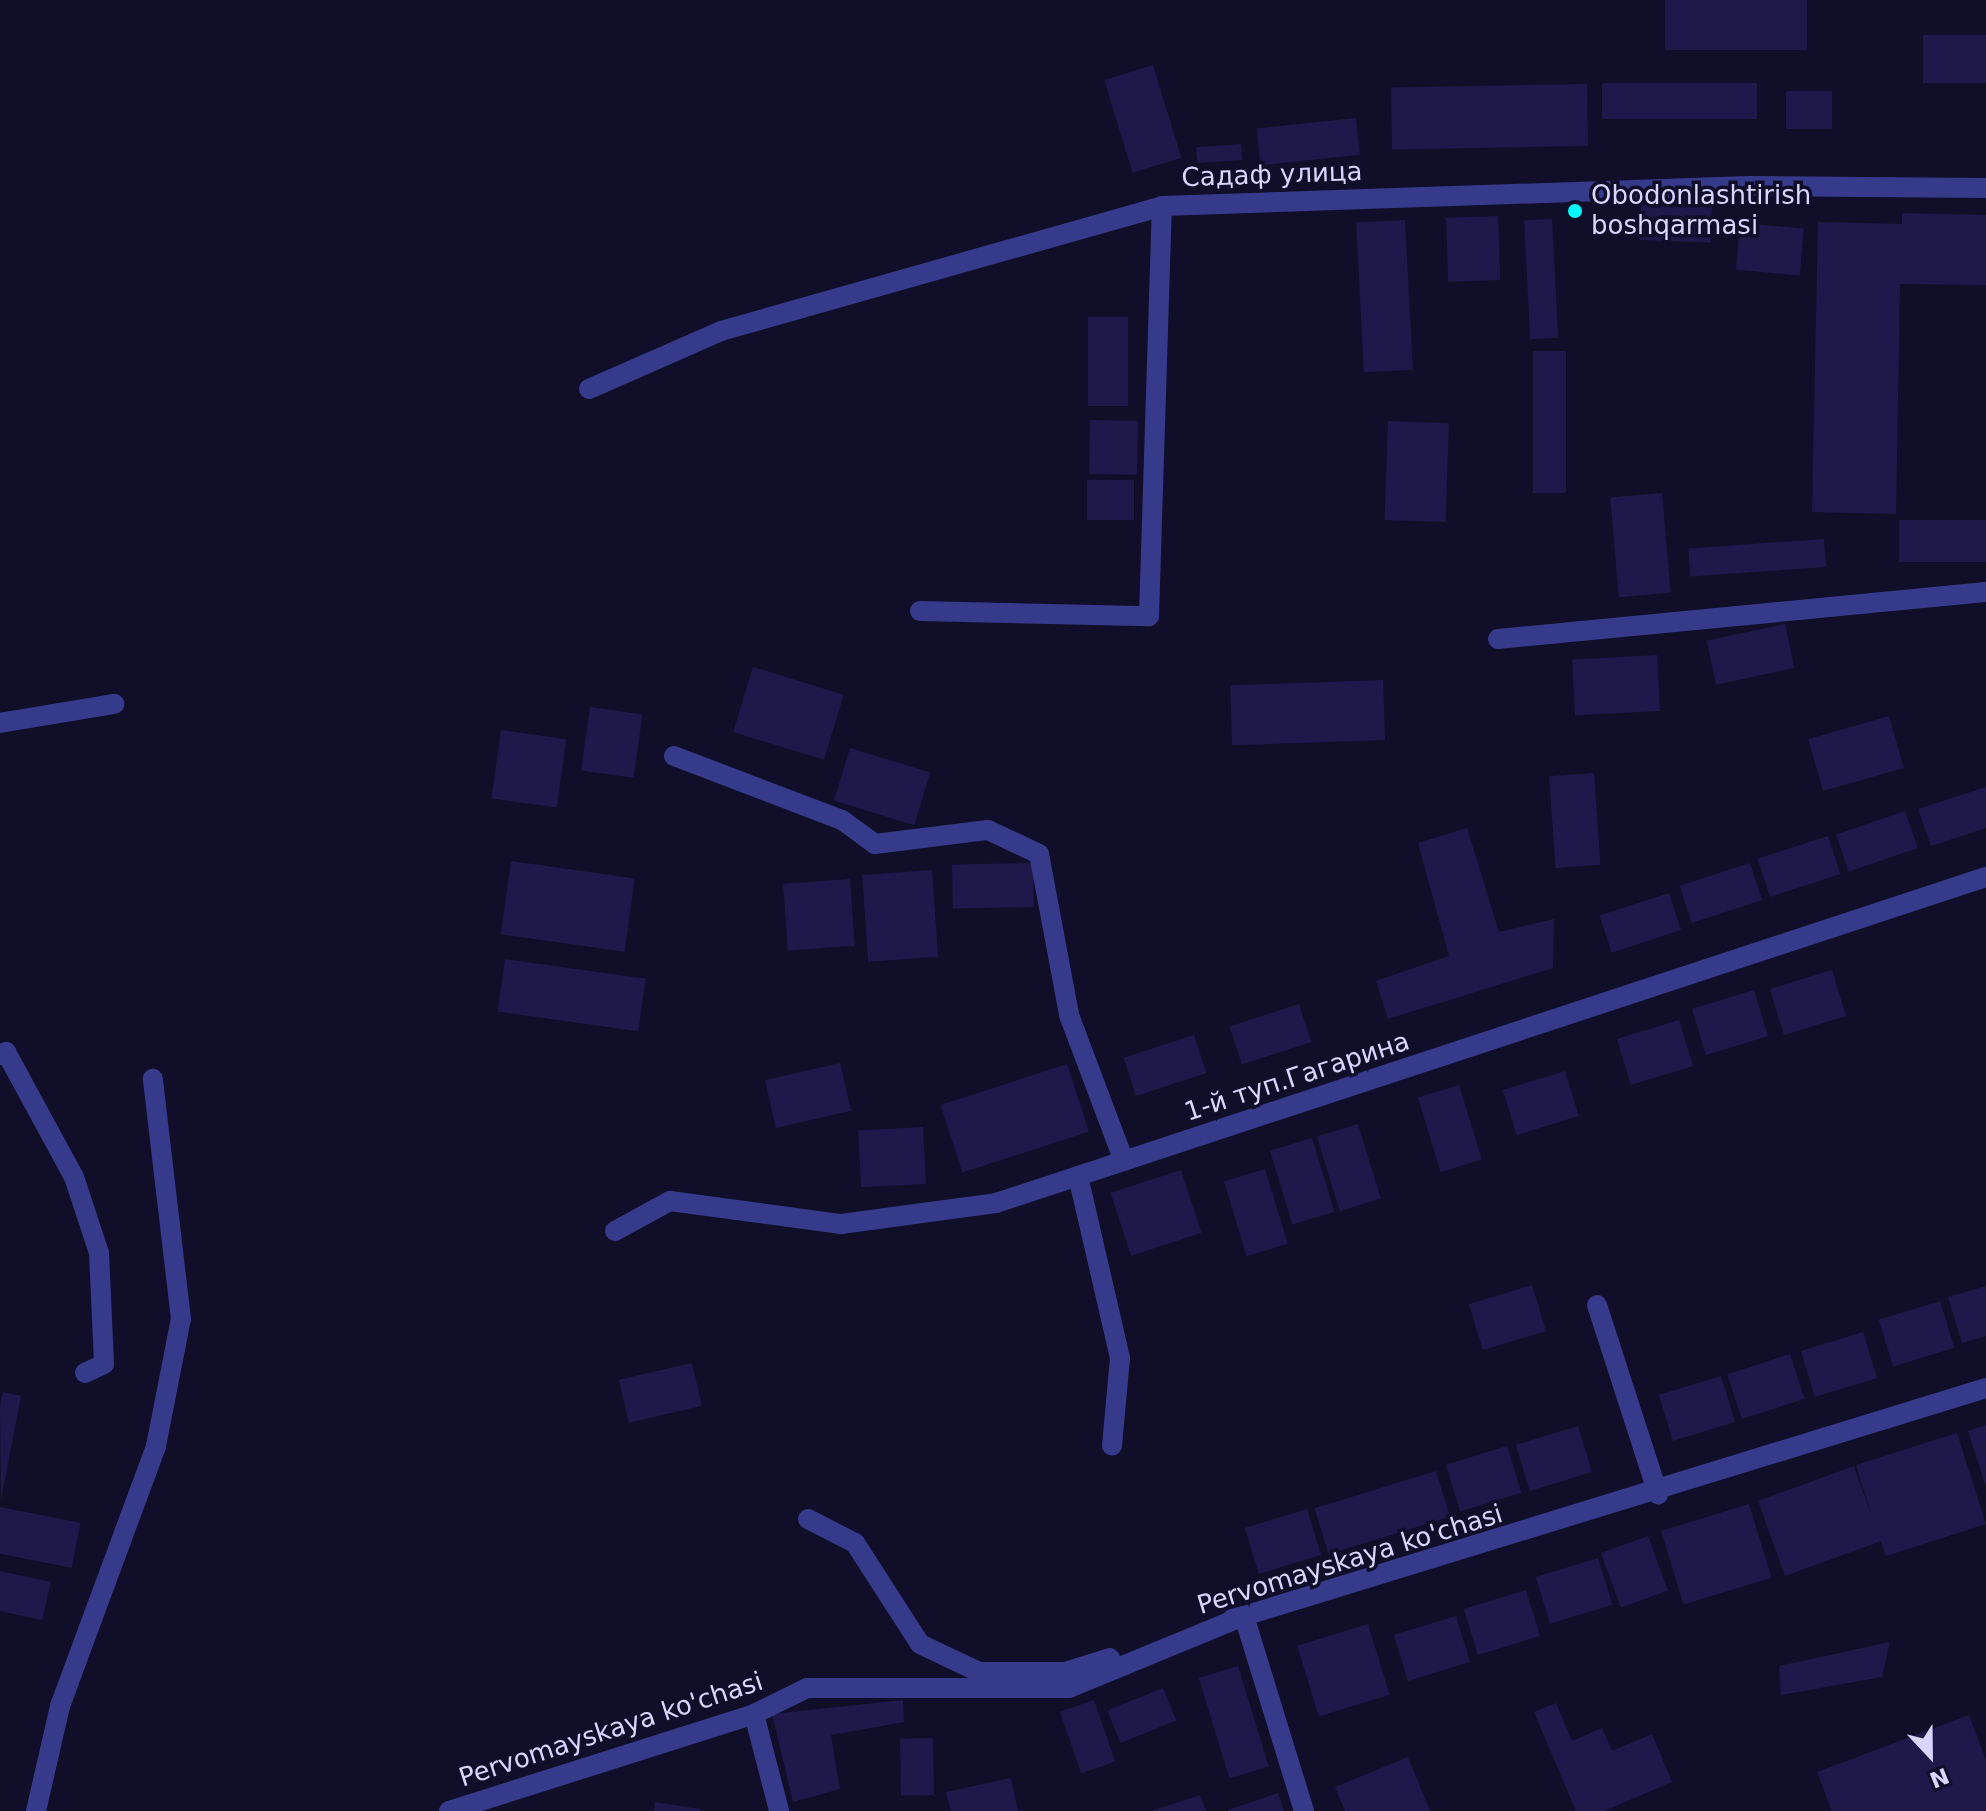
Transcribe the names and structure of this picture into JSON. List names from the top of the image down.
{
  "streets": {
    "street": ["Садаф улица", "1-й туп.Гагарина", "Pervomayskaya ko'chasi"]
  },
  "places": ["Obodonlashtirish boshqarmasi"],
  "north": "bottom"
}
